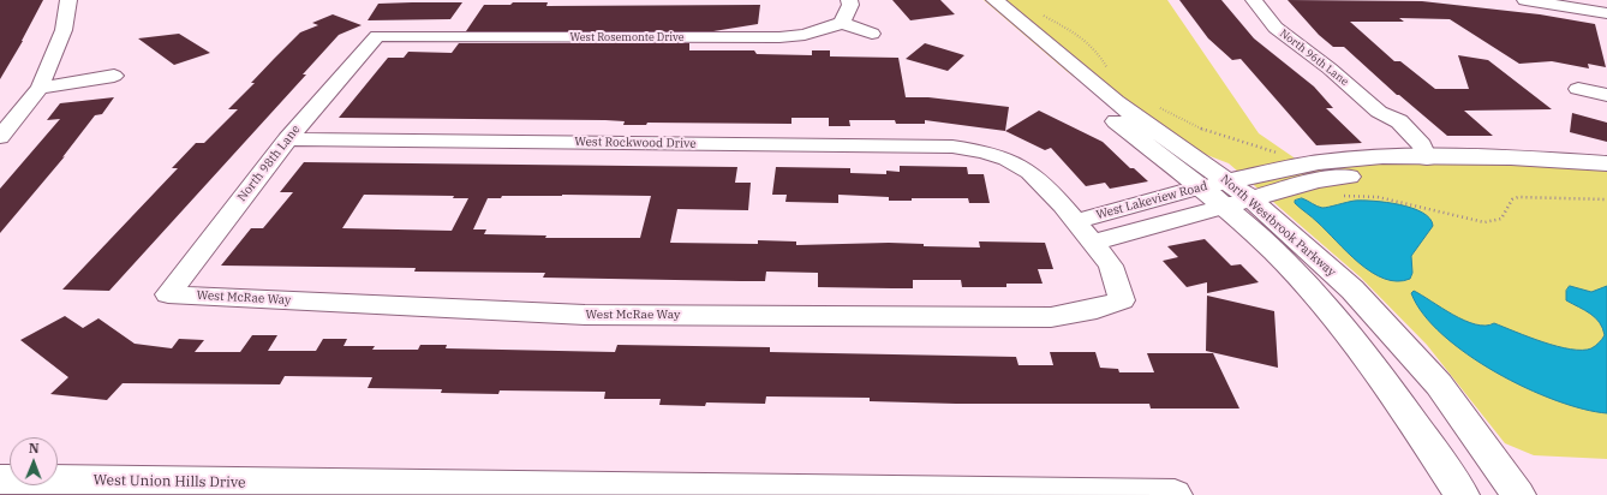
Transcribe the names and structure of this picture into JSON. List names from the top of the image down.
{
  "streets": {
    "street": [
      "West Rosemonte Drive",
      "North 96th Lane",
      "West Rockwood Drive",
      "North 98th Lane",
      "West Lakeview Road",
      "North Westbrook Parkway",
      "West McRae Way",
      "West Union Hills Drive"
    ]
  },
  "crossings": [
    ["West Rosemonte Drive", "North 98th Lane"],
    ["North 96th Lane", "West Lakeview Road"],
    ["West Rockwood Drive", "North 98th Lane"],
    ["West Rockwood Drive", "West Lakeview Road"],
    ["West Rockwood Drive", "West McRae Way"],
    ["North 98th Lane", "West McRae Way"],
    ["West Lakeview Road", "North Westbrook Parkway"],
    ["West Lakeview Road", "West McRae Way"]
  ],
  "north": "top"
}
